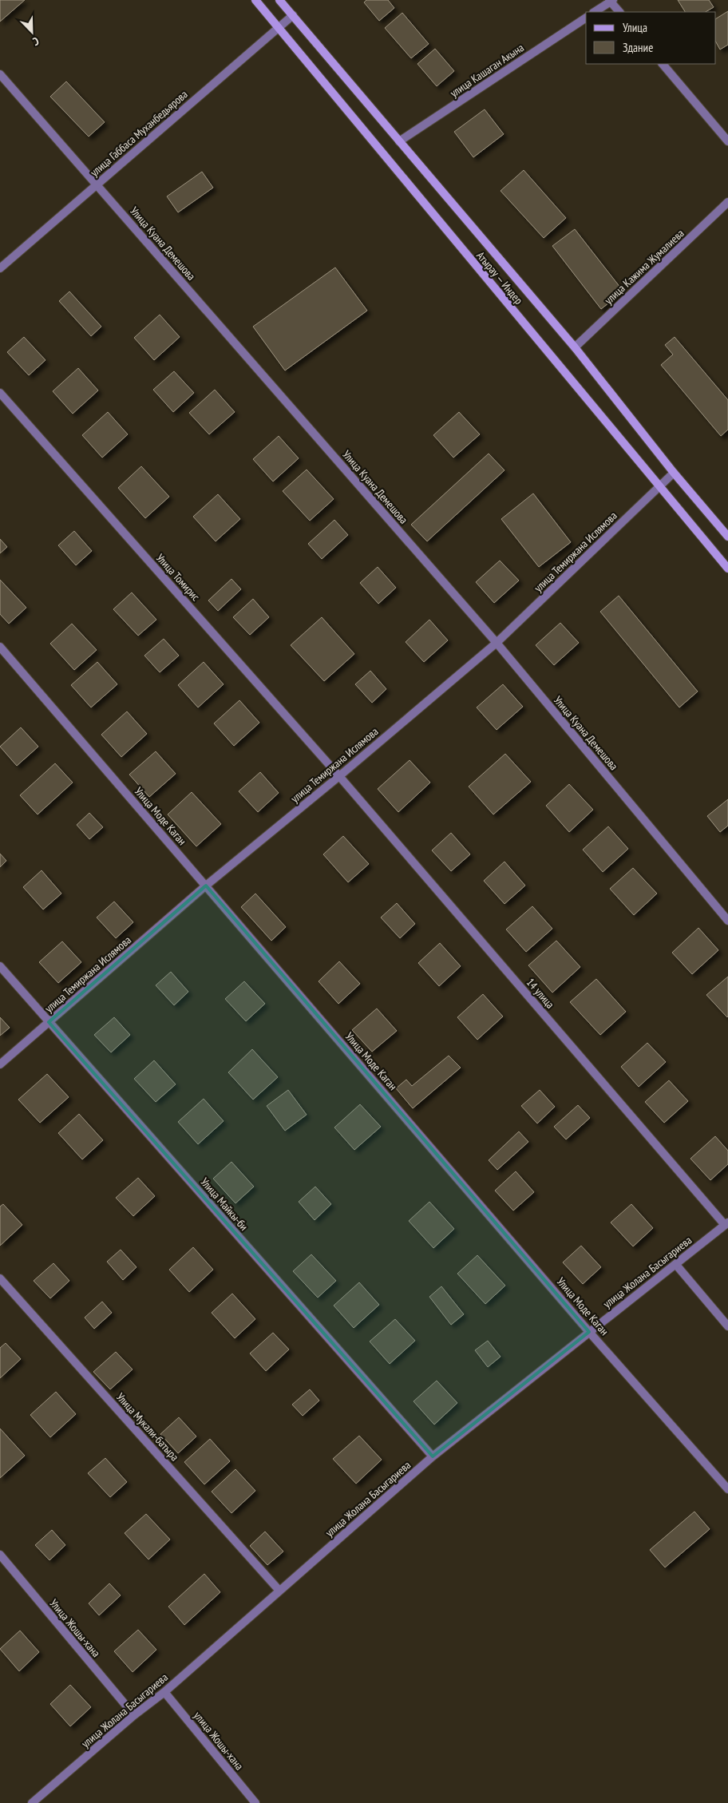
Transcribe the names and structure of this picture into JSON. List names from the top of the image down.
{
  "streets": {
    "main road": ["Атырау — Индер"],
    "street": [
      "улица Кашаган Акына",
      "улица Габбаса Муханбедьярова",
      "Улица Куана Демешова",
      "улица Кажима Жумалиева",
      "улица Темиржана Ислямова",
      "Улица Томирис",
      "Улица Моде Каган",
      "14 улица",
      "Улица Майкы-би",
      "улица Жолана Басыгариева",
      "Улица Мукали-батыра",
      "Улица Жошы-хана",
      "улица Жошы-хана"
    ]
  },
  "crossings": [
    ["улица Кашаган Акына", "Атырау — Индер"],
    ["улица Габбаса Муханбедьярова", "Улица Куана Демешова"],
    ["улица Габбаса Муханбедьярова", "Атырау — Индер"],
    ["Улица Куана Демешова", "улица Темиржана Ислямова"],
    ["улица Кажима Жумалиева", "Атырау — Индер"],
    ["Атырау — Индер", "улица Темиржана Ислямова"],
    ["улица Темиржана Ислямова", "Улица Томирис"],
    ["улица Темиржана Ислямова", "Улица Моде Каган"],
    ["улица Темиржана Ислямова", "14 улица"],
    ["улица Темиржана Ислямова", "Улица Майкы-би"],
    ["Улица Томирис", "14 улица"],
    ["Улица Моде Каган", "улица Жолана Басыгариева"],
    ["14 улица", "улица Жолана Басыгариева"],
    ["Улица Майкы-би", "улица Жолана Басыгариева"],
    ["улица Жолана Басыгариева", "Улица Мукали-батыра"],
    ["улица Жолана Басыгариева", "Улица Жошы-хана"],
    ["улица Жолана Басыгариева", "улица Жошы-хана"]
  ],
  "legend": ["Улица", "Здание"],
  "north": "bottom right"
}
